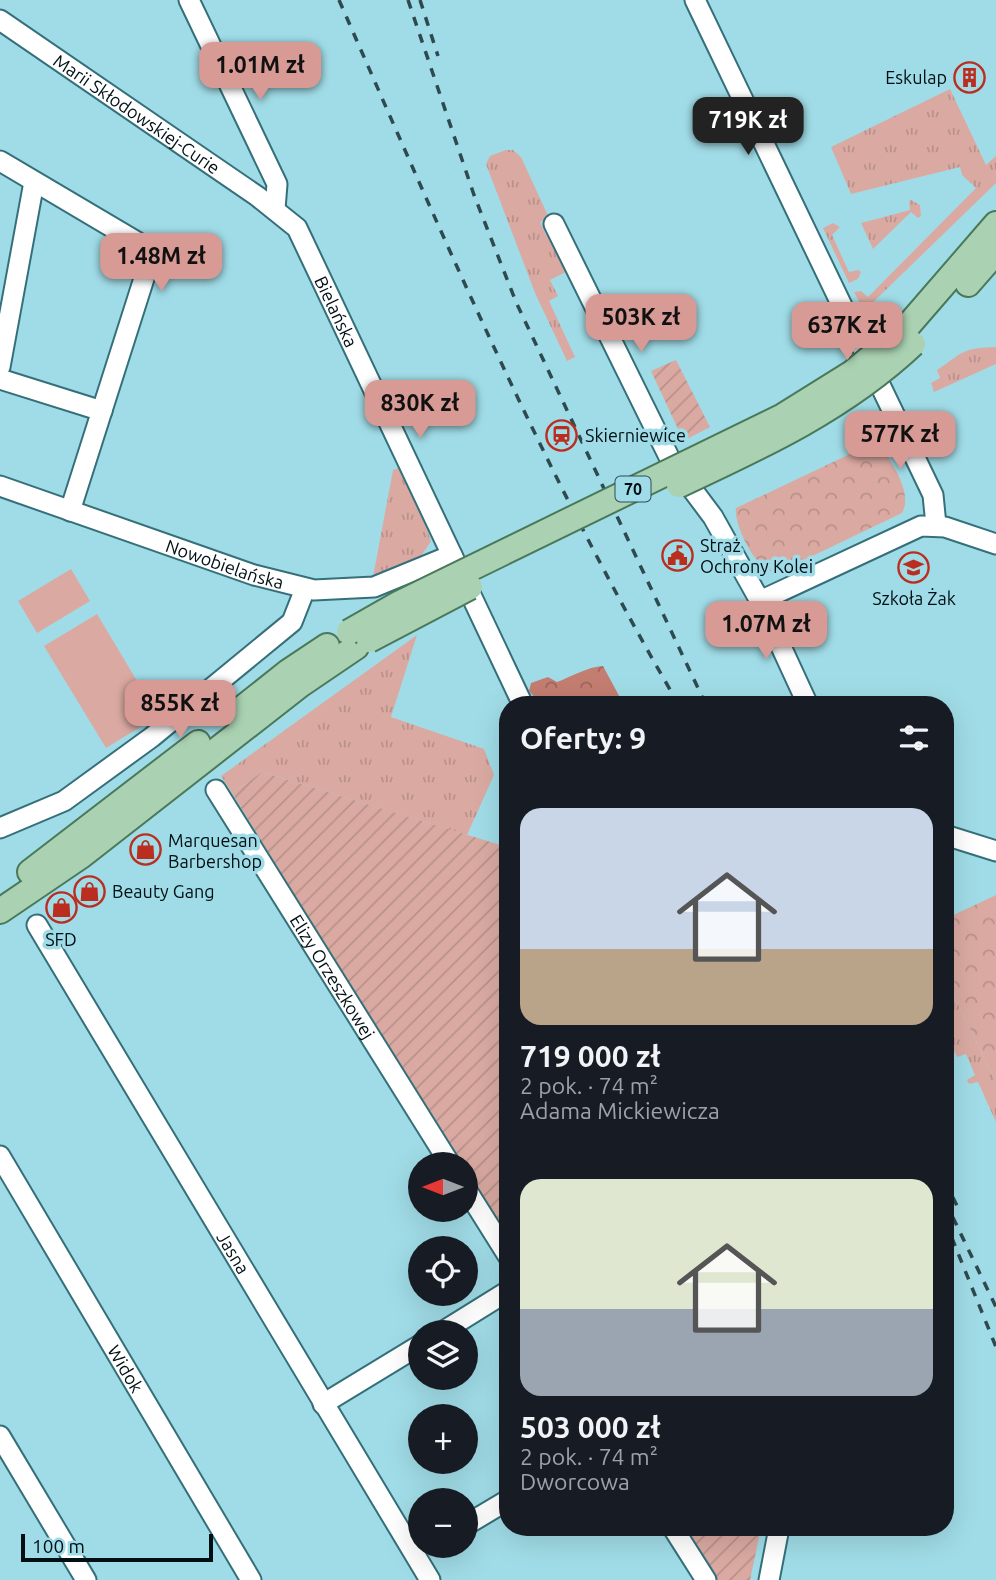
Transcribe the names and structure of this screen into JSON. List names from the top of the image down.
{
  "streets": {
    "main road": ["70"],
    "street": [
      "Marii Skłodowskiej-Curie",
      "Bielańska",
      "Nowobielańska",
      "Elizy Orzeszkowej",
      "Jasna",
      "Widok"
    ]
  },
  "crossings": [
    ["Marii Skłodowskiej-Curie", "Bielańska"],
    ["Bielańska", "Nowobielańska"]
  ],
  "places": {
    "building": ["Eskulap"],
    "station": ["Skierniewice"],
    "public building": ["Straż Ochrony Kolei"],
    "school or university": ["Szkoła Żak"],
    "shop": ["Marquesan Barbershop", "Beauty Gang", "SFD"]
  },
  "scale_bar": "100 m",
  "north": "left",
  "page": {
    "price": [
      "1.01M zł",
      "719K zł",
      "1.48M zł",
      "503K zł",
      "637K zł",
      "830K zł",
      "577K zł",
      "1.07M zł",
      "855K zł"
    ],
    "heading": "Oferty: 9",
    "list": [
      {
        "name": "719 000 zł",
        "note": "2 pok. · 74 m² · Adama Mickiewicza"
      },
      {
        "name": "503 000 zł",
        "note": "2 pok. · 74 m² · Dworcowa"
      }
    ],
    "map_buttons": ["+", "−"],
    "scale": "100 m"
  }
}
